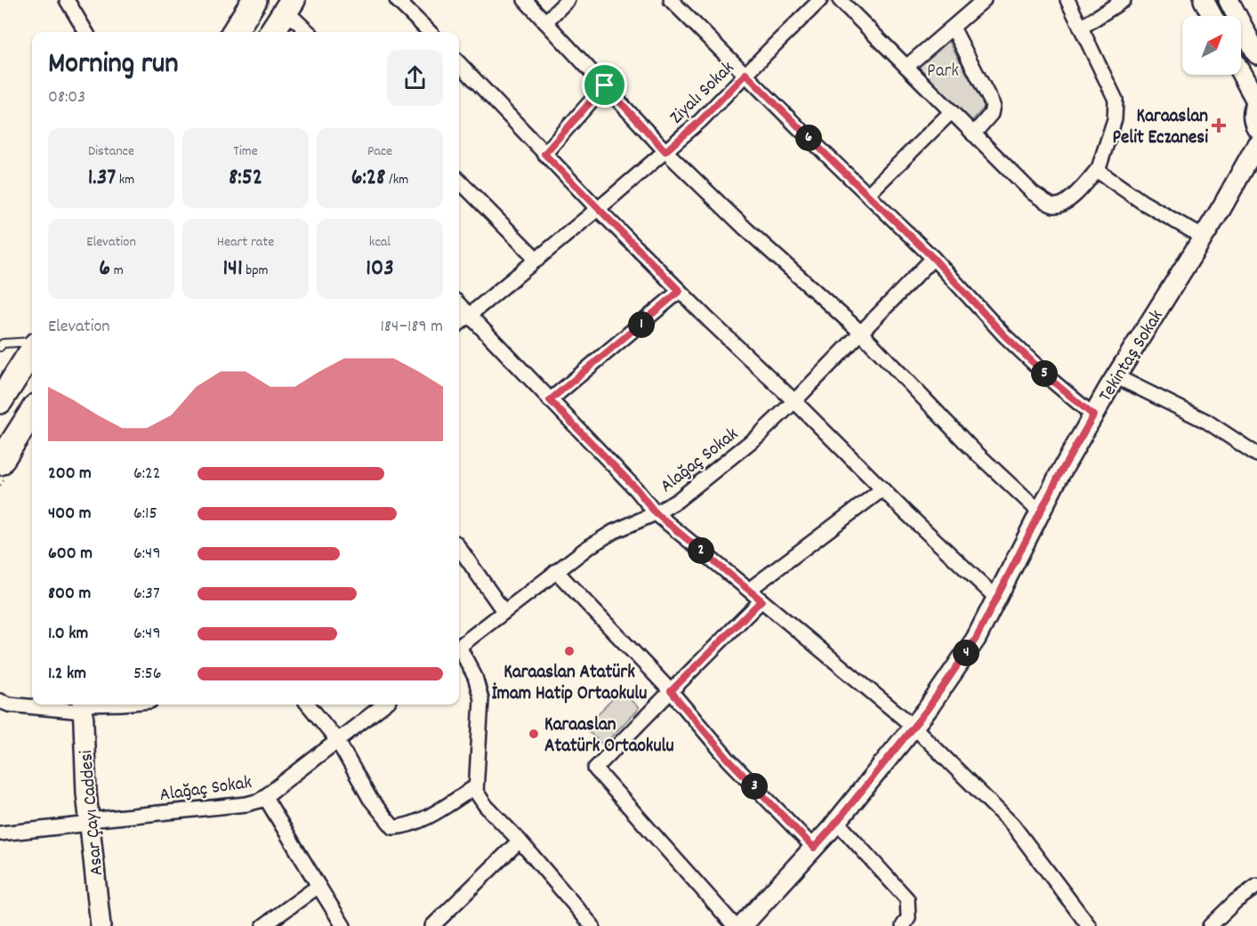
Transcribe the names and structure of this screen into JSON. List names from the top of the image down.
{
  "streets": {
    "street": [
      "Ziyalı Sokak",
      "Tekintaş Sokak",
      "Alağaç Sokak",
      "Asar Çayı Caddesi"
    ]
  },
  "crossings": [
    ["Alağaç Sokak", "Asar Çayı Caddesi"]
  ],
  "parks": ["Park"],
  "places": {
    "health": ["Karaaslan Pelit Eczanesi"],
    "other": ["Karaaslan Atatürk İmam Hatip Ortaokulu", "Karaaslan Atatürk Ortaokulu"]
  },
  "north": "top right",
  "page": {
    "heading": ["Morning run", "08:03"],
    "stats": [
      ["Distance", "1.37 km"],
      ["Time", "8:52"],
      ["Pace", "6:28 /km"],
      ["Elevation", "6 m"],
      ["Heart rate", "141 bpm"],
      ["kcal", "103"]
    ],
    "pins": [
      "6",
      "1",
      "5",
      "2",
      "4",
      "3"
    ],
    "chart": ["Elevation", "184–189 m"],
    "list": [
      {
        "name": "200 m",
        "note": "6:22"
      },
      {
        "name": "400 m",
        "note": "6:15"
      },
      {
        "name": "600 m",
        "note": "6:49"
      },
      {
        "name": "800 m",
        "note": "6:37"
      },
      {
        "name": "1.0 km",
        "note": "6:49"
      },
      {
        "name": "1.2 km",
        "note": "5:56"
      }
    ]
  }
}
